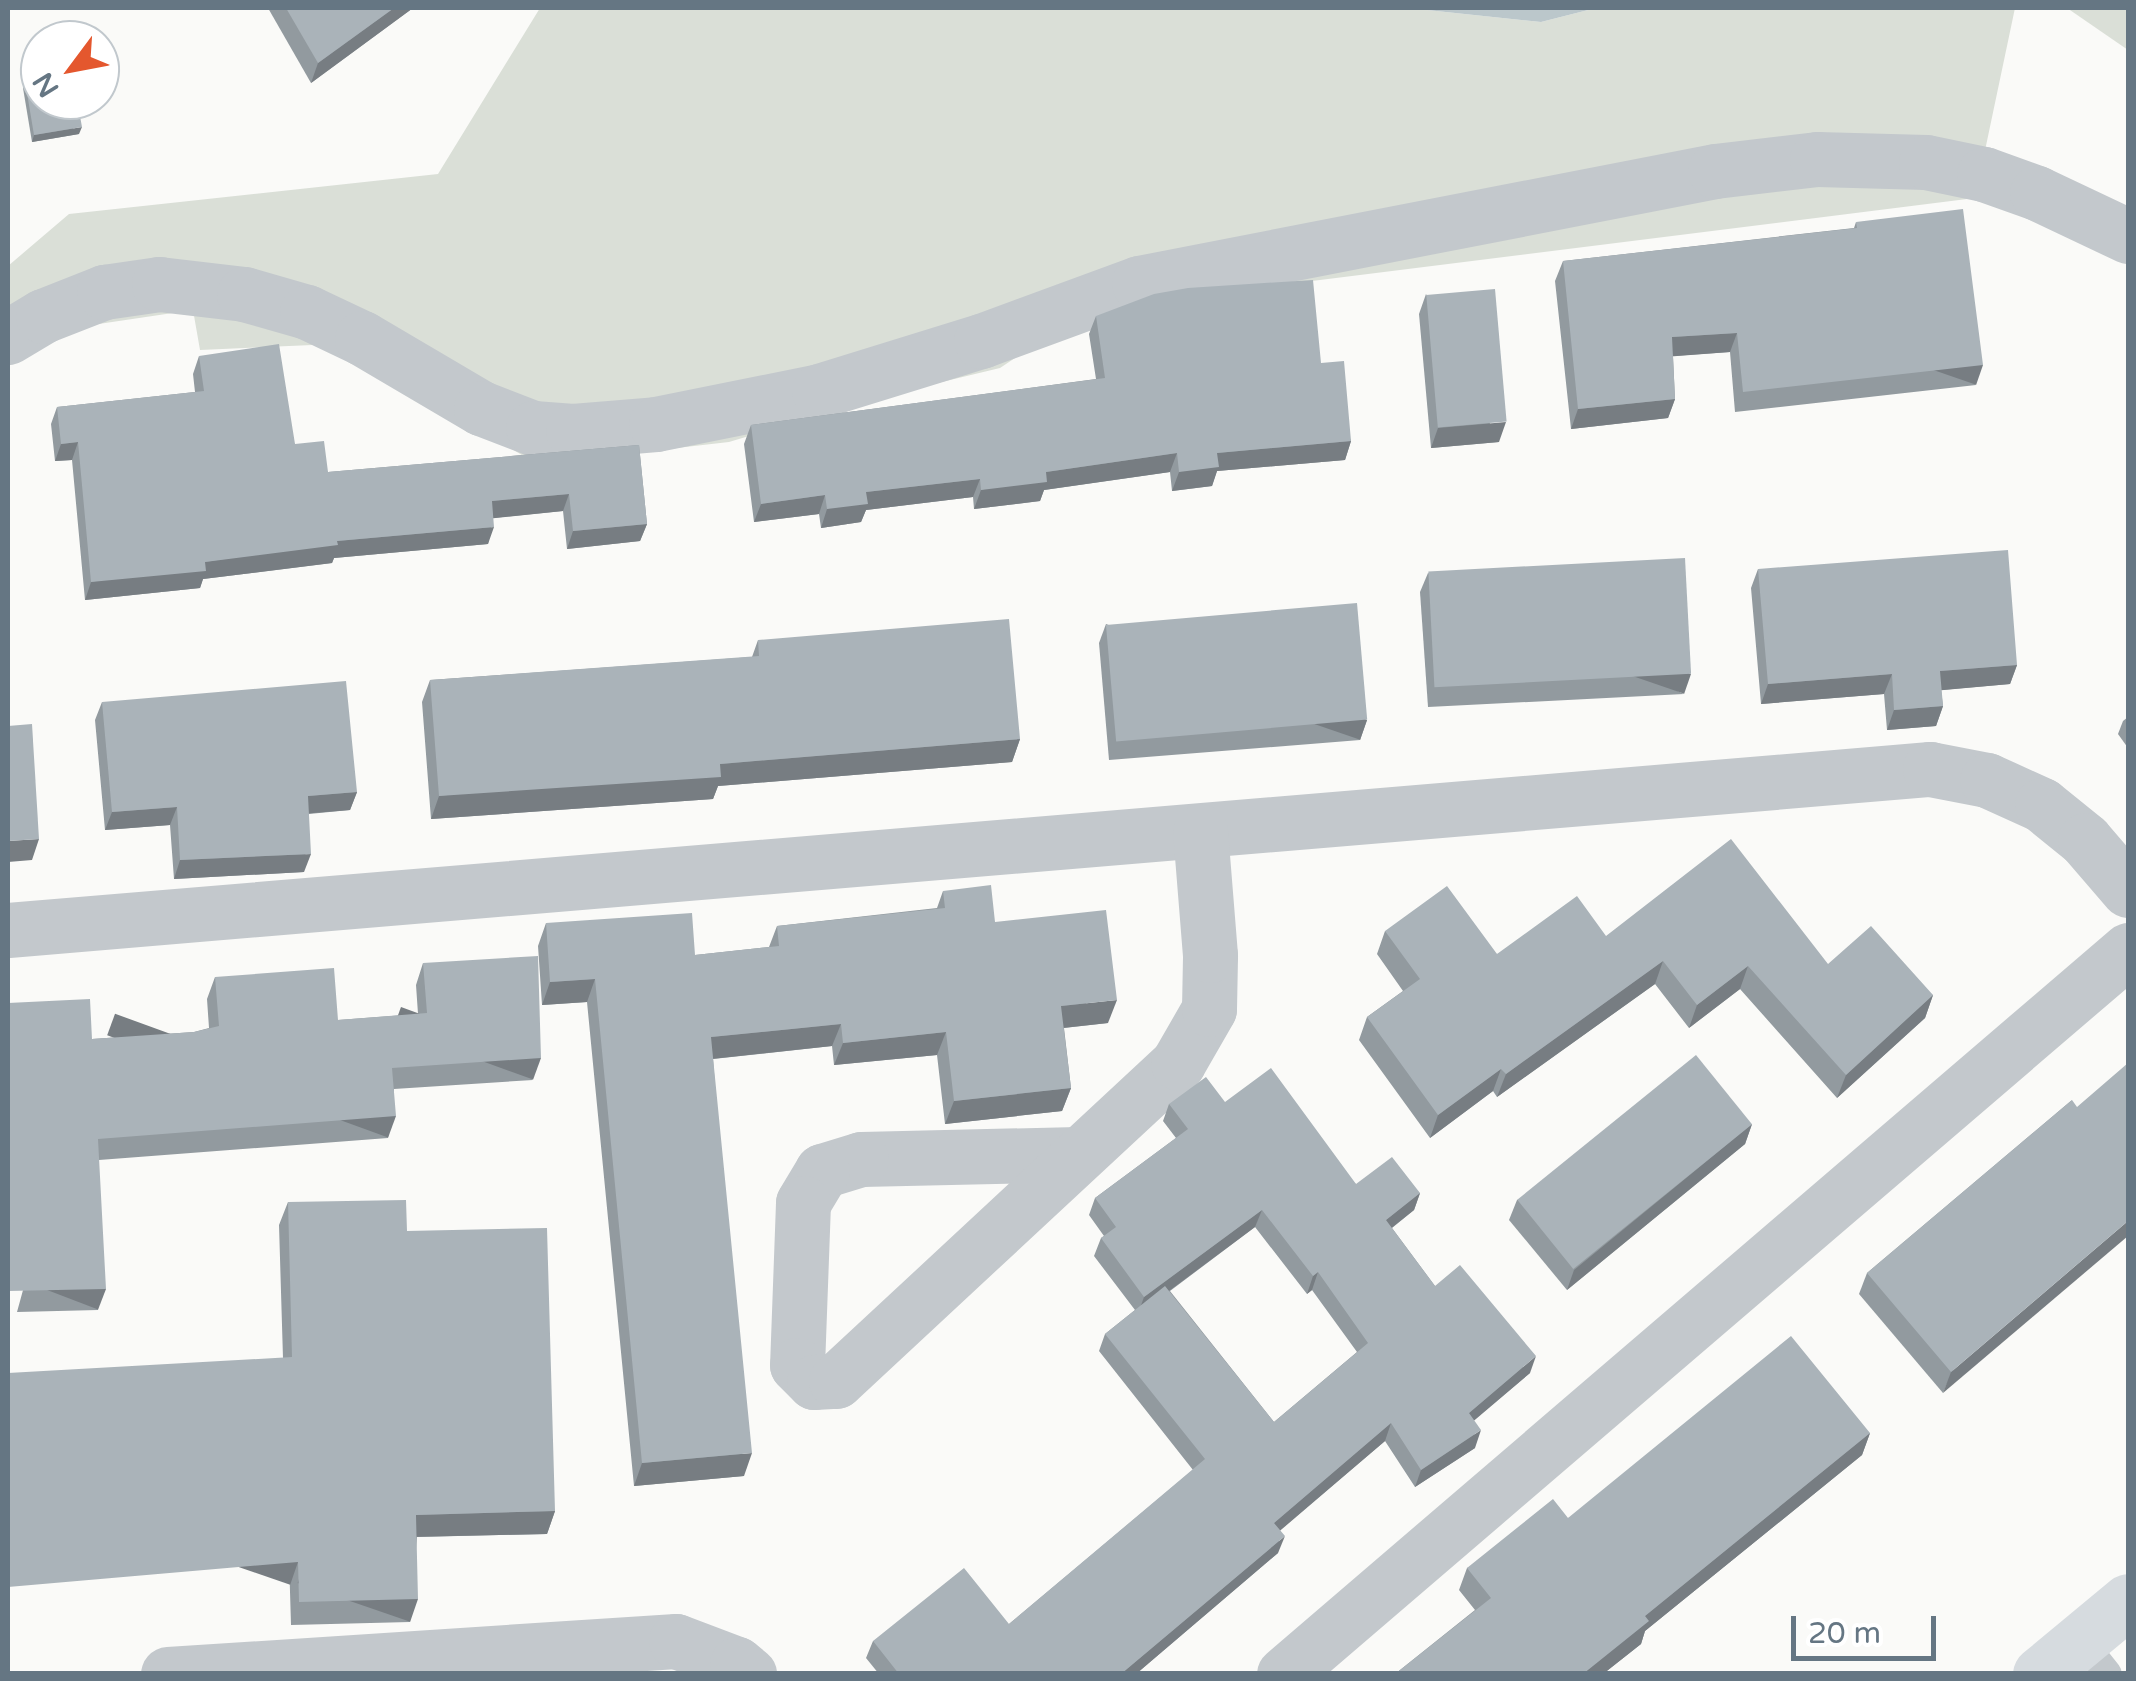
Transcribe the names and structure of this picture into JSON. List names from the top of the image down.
{
  "scale_bar": "20 m",
  "north": "bottom left"
}
